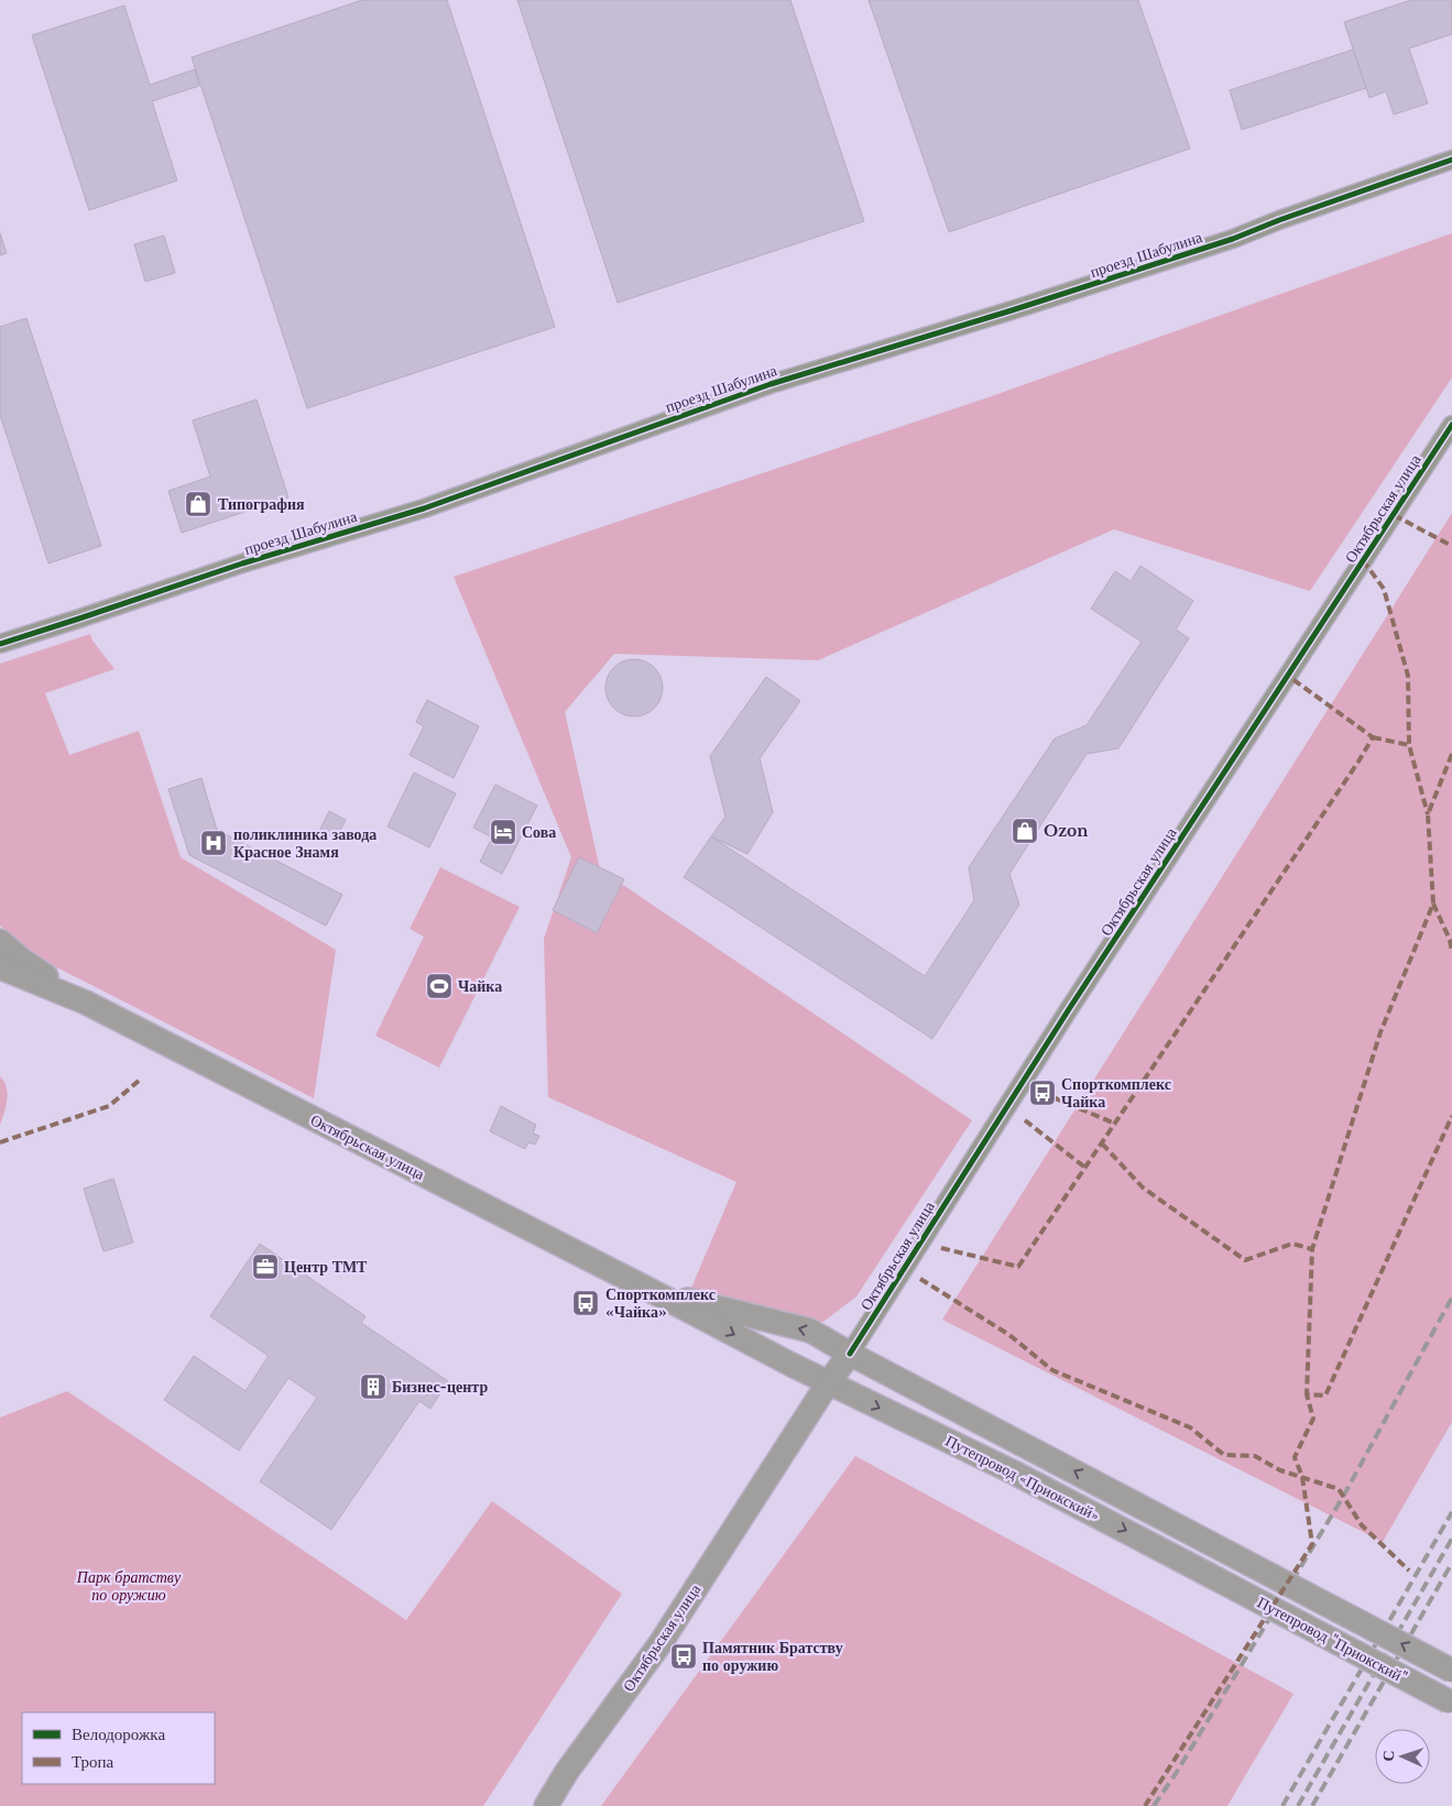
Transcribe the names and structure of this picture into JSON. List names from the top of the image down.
{
  "streets": {
    "main road": ["Октябрьская улица", "Путепровод «Приокский»", "Путепровод \"Приокский\""],
    "street": ["проезд Шабулина"]
  },
  "crossings": [
    ["Октябрьская улица", "Путепровод «Приокский»"],
    ["Путепровод «Приокский»", "Путепровод \"Приокский\""]
  ],
  "parks": ["Парк братству по оружию"],
  "places": {
    "shop": ["Типография", "Ozon"],
    "hotel": ["Сова"],
    "hospital": ["поликлиника завода Красное Знамя"],
    "sports": ["Чайка"],
    "bus stop": ["Спорткомплекс Чайка", "Спорткомплекс «Чайка»", "Памятник Братству по оружию"],
    "office": ["Центр ТМТ"],
    "building": ["Бизнес-центр"]
  },
  "legend": ["Велодорожка", "Тропа"],
  "north": "left"
}
